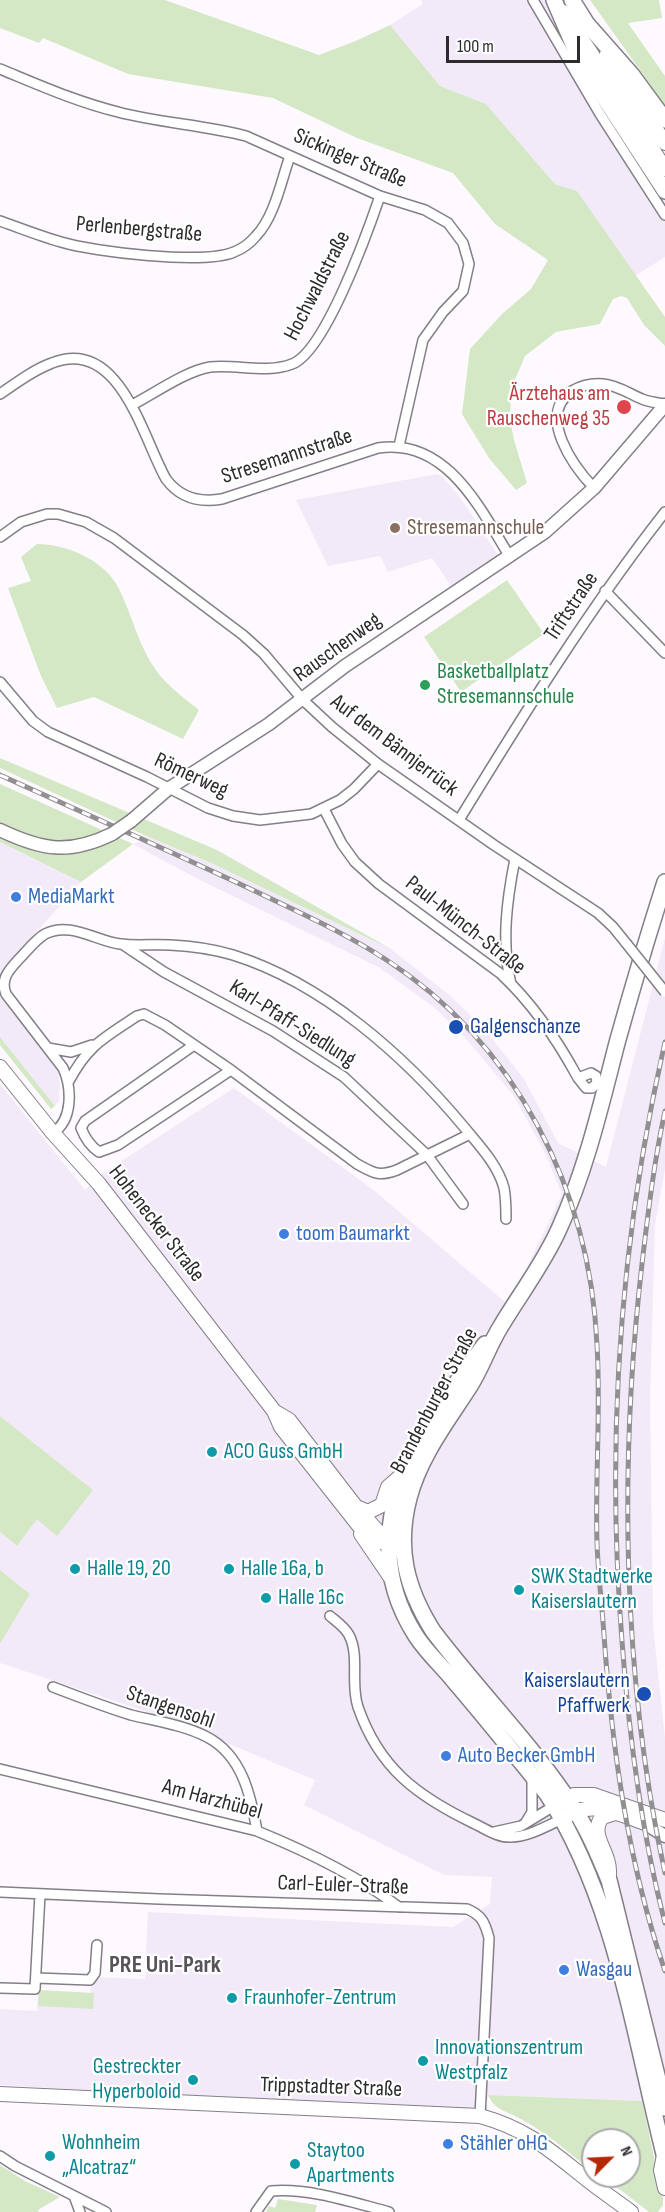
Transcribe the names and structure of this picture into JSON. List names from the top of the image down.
{
  "streets": {
    "main road": ["Hohenecker Straße", "Brandenburger Straße", "Trippstadter Straße"],
    "street": [
      "Sickinger Straße",
      "Perlenbergstraße",
      "Hochwaldstraße",
      "Stresemannstraße",
      "Triftstraße",
      "Rauschenweg",
      "Auf dem Bännjerrück",
      "Römerweg",
      "Paul-Münch-Straße",
      "Karl-Pfaff-Siedlung",
      "Stangensohl",
      "Am Harzhübel",
      "Carl-Euler-Straße"
    ]
  },
  "crossings": [
    ["Sickinger Straße", "Perlenbergstraße"],
    ["Sickinger Straße", "Hochwaldstraße"],
    ["Sickinger Straße", "Stresemannstraße"],
    ["Hochwaldstraße", "Stresemannstraße"],
    ["Stresemannstraße", "Rauschenweg"],
    ["Triftstraße", "Auf dem Bännjerrück"],
    ["Rauschenweg", "Auf dem Bännjerrück"],
    ["Rauschenweg", "Römerweg"],
    ["Auf dem Bännjerrück", "Römerweg"],
    ["Römerweg", "Paul-Münch-Straße"],
    ["Hohenecker Straße", "Brandenburger Straße"],
    ["Stangensohl", "Am Harzhübel"],
    ["Am Harzhübel", "Carl-Euler-Straße"],
    ["Carl-Euler-Straße", "Trippstadter Straße"]
  ],
  "districts": ["PRE Uni-Park"],
  "places": [
    "Ärztehaus am Rauschenweg 35",
    "Stresemannschule",
    "Basketballplatz Stresemannschule",
    "MediaMarkt",
    "Galgenschanze",
    "toom Baumarkt",
    "ACO Guss GmbH",
    "Halle 19, 20",
    "Halle 16a, b",
    "SWK Stadtwerke Kaiserslautern",
    "Halle 16c",
    "Kaiserslautern Pfaffwerk",
    "Auto Becker GmbH",
    "Wasgau",
    "Fraunhofer-Zentrum",
    "Innovationszentrum Westpfalz",
    "Gestreckter Hyperboloid",
    "Stähler oHG",
    "Wohnheim „Alcatraz“",
    "Staytoo Apartments"
  ],
  "scale_bar": "100 m",
  "north": "top right"
}
